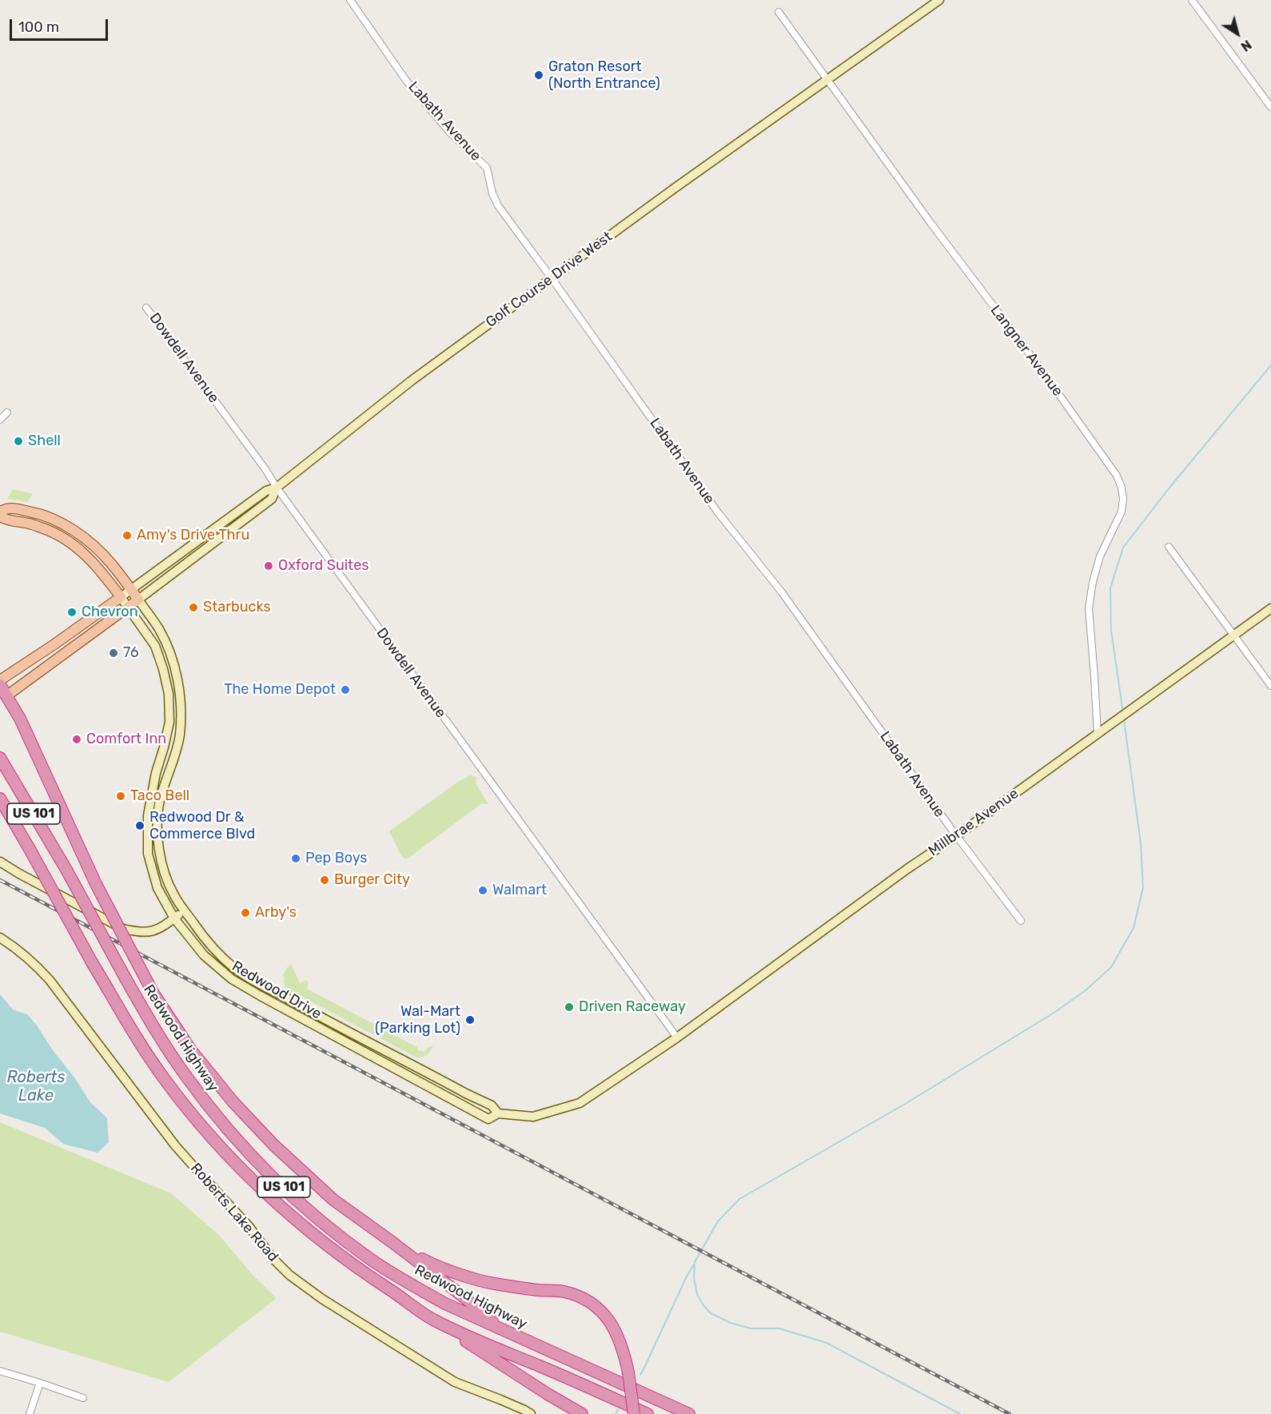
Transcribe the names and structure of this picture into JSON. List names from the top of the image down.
{
  "streets": {
    "highway": ["US 101", "Redwood Highway"],
    "main road": ["Redwood Drive"],
    "street": [
      "Labath Avenue",
      "Golf Course Drive West",
      "Langner Avenue",
      "Dowdell Avenue",
      "Millbrae Avenue",
      "Roberts Lake Road"
    ]
  },
  "crossings": [
    ["Labath Avenue", "Golf Course Drive West"],
    ["Labath Avenue", "Millbrae Avenue"],
    ["Golf Course Drive West", "Langner Avenue"],
    ["Golf Course Drive West", "Dowdell Avenue"],
    ["Langner Avenue", "Millbrae Avenue"],
    ["Dowdell Avenue", "Millbrae Avenue"],
    ["Dowdell Avenue", "Redwood Drive"],
    ["Millbrae Avenue", "Redwood Drive"]
  ],
  "water": ["Roberts Lake"],
  "places": [
    "Graton Resort (North Entrance)",
    "Shell",
    "Amy's Drive Thru",
    "Oxford Suites",
    "Starbucks",
    "Chevron",
    "76",
    "The Home Depot",
    "Comfort Inn",
    "Taco Bell",
    "Redwood Dr & Commerce Blvd",
    "Pep Boys",
    "Burger City",
    "Walmart",
    "Arby's",
    "Driven Raceway",
    "Wal-Mart (Parking Lot)"
  ],
  "scale_bar": "100 m",
  "north": "bottom right"
}
